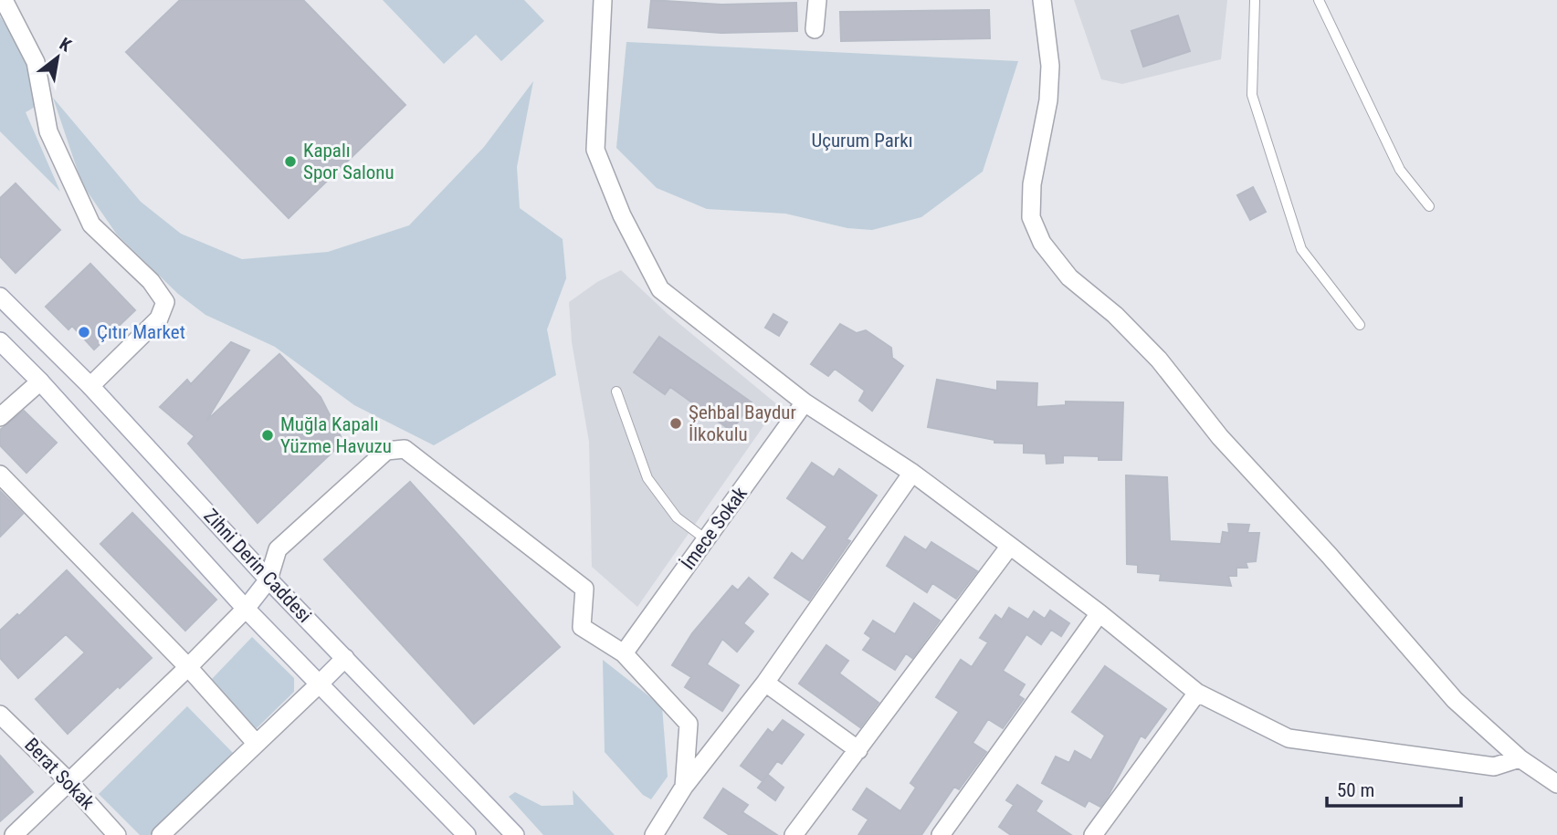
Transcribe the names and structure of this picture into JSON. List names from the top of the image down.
{
  "streets": {
    "street": ["İmece Sokak", "Zihni Derin Caddesi", "Berat Sokak"]
  },
  "parks": ["Uçurum Parkı"],
  "places": [
    "Kapalı Spor Salonu",
    "Çıtır Market",
    "Şehbal Baydur İlkokulu",
    "Muğla Kapalı Yüzme Havuzu"
  ],
  "scale_bar": "50 m",
  "north": "top right"
}
